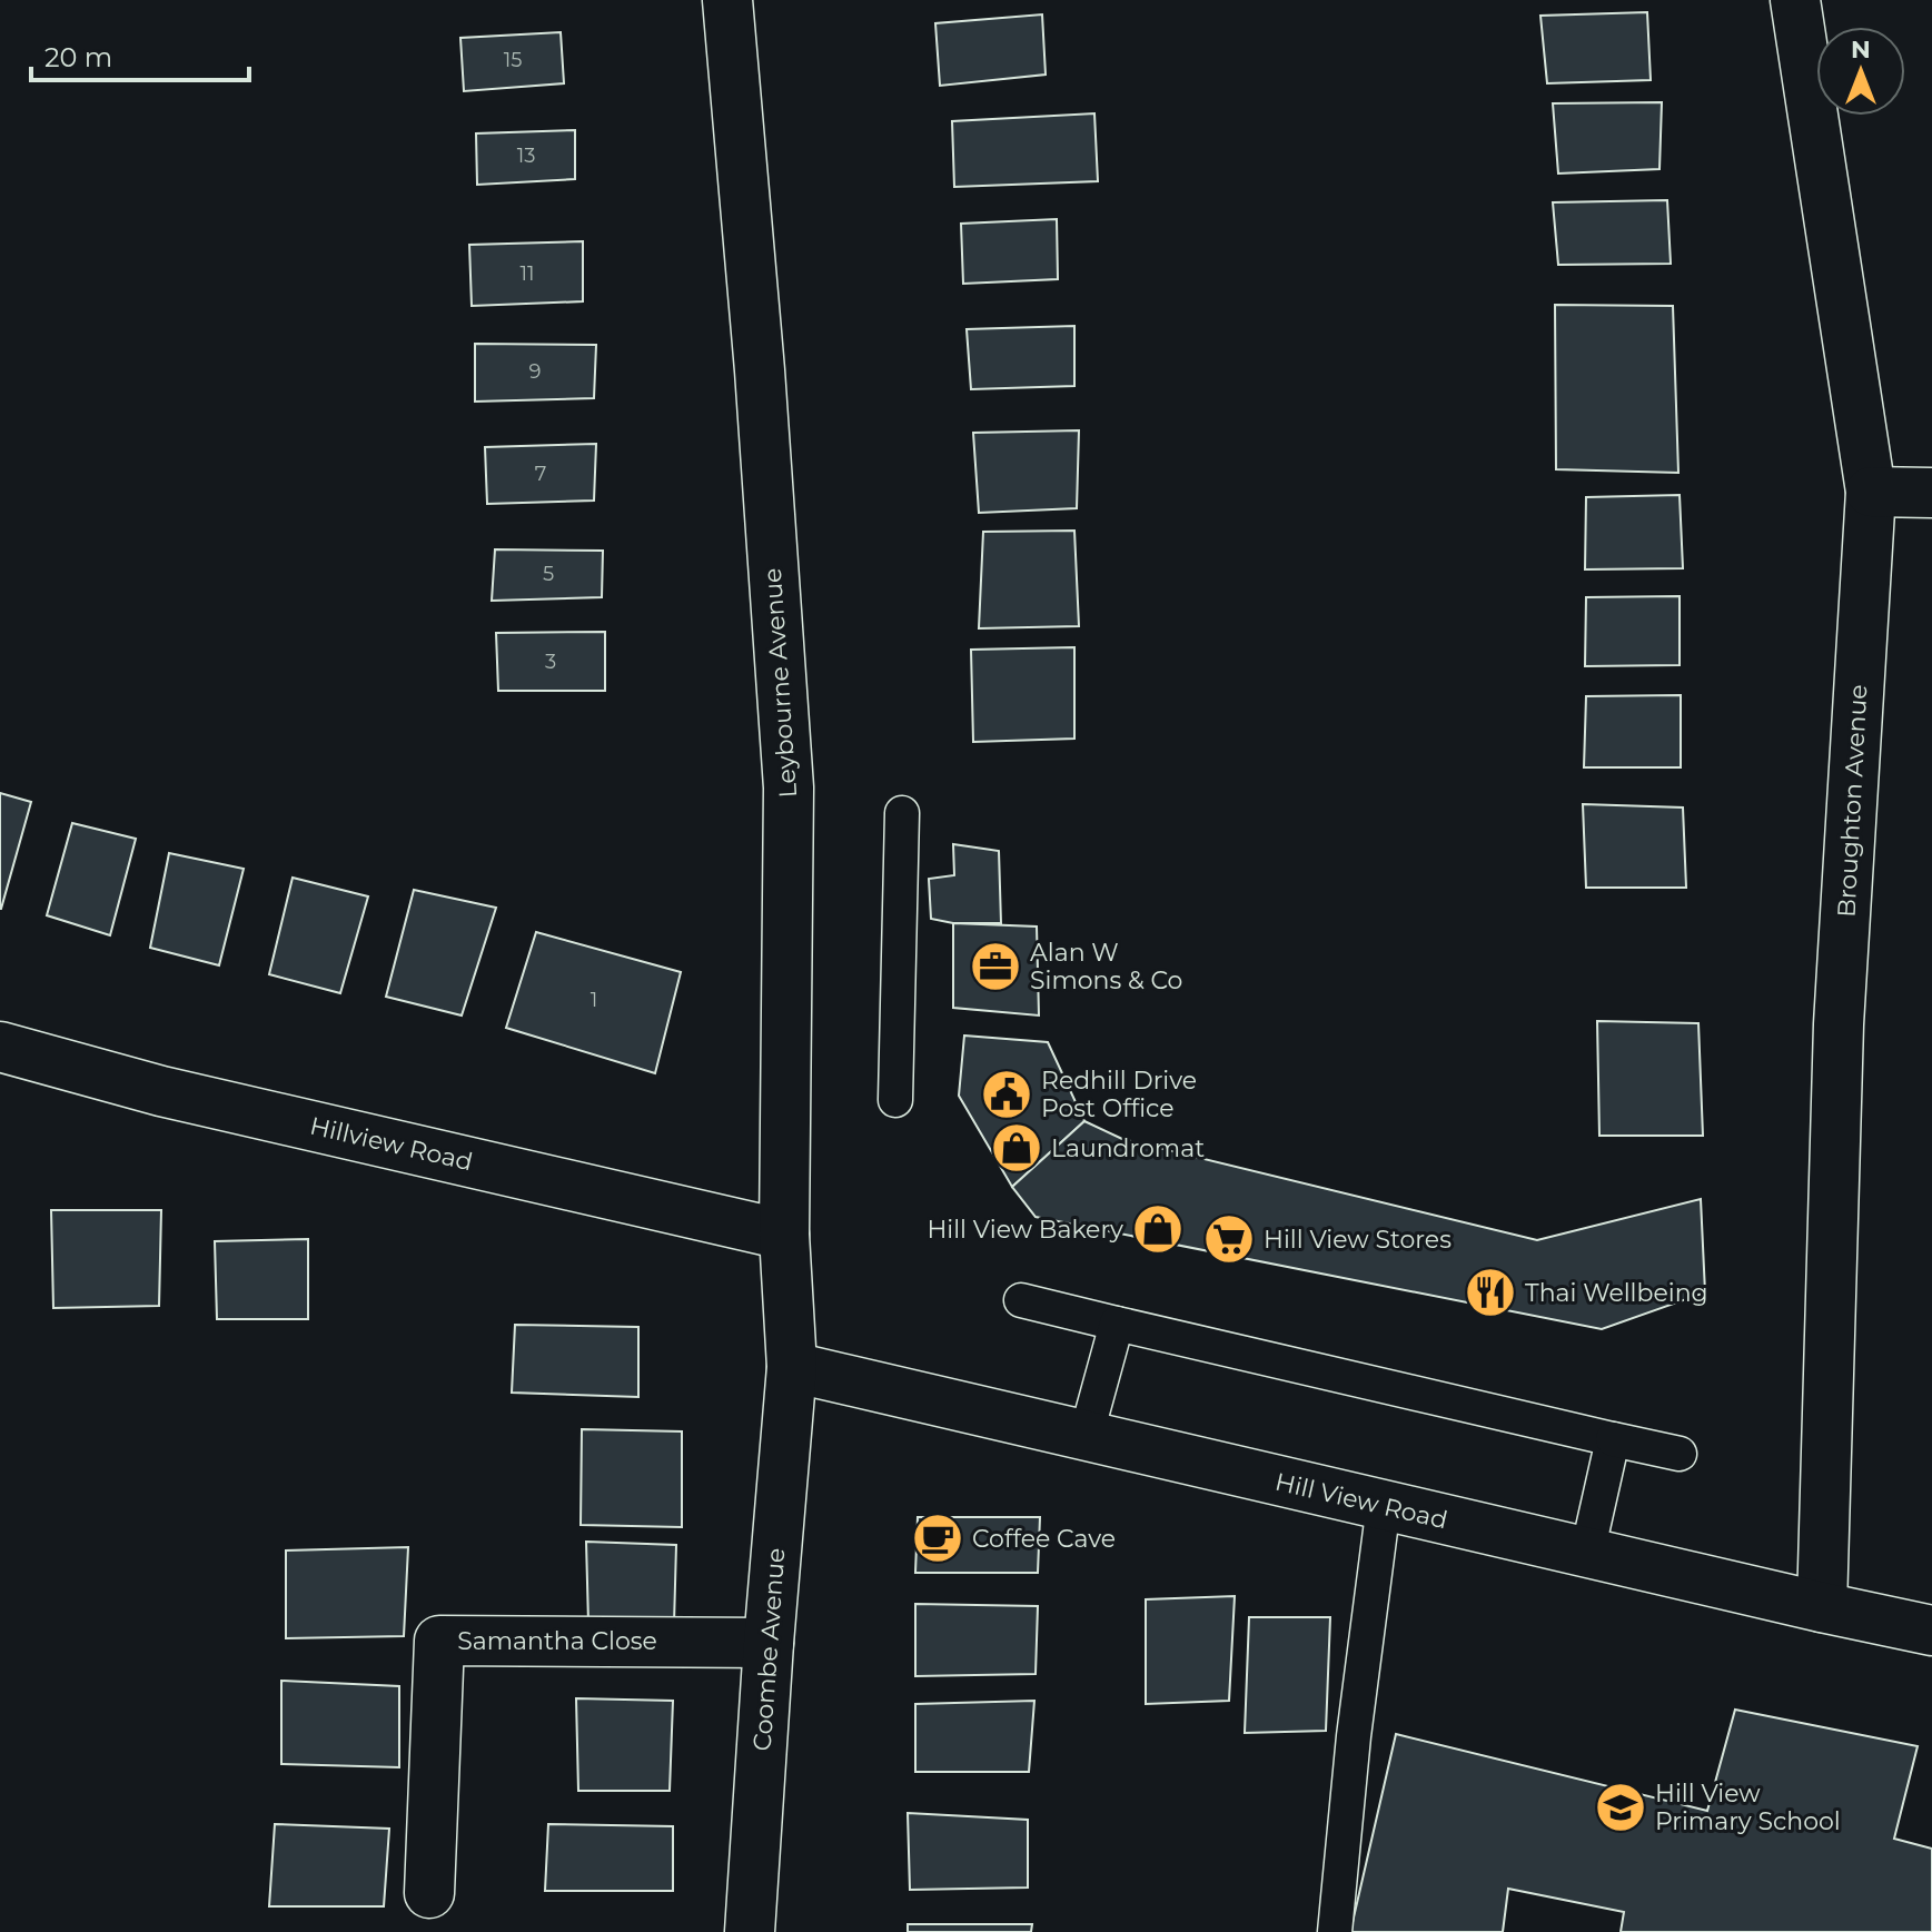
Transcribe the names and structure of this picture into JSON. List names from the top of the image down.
{
  "streets": {
    "street": [
      "Leybourne Avenue",
      "Broughton Avenue",
      "Hillview Road",
      "Hill View Road",
      "Samantha Close",
      "Coombe Avenue"
    ]
  },
  "crossings": [
    ["Leybourne Avenue", "Hillview Road"],
    ["Leybourne Avenue", "Hill View Road"],
    ["Leybourne Avenue", "Coombe Avenue"],
    ["Broughton Avenue", "Hill View Road"],
    ["Hill View Road", "Coombe Avenue"],
    ["Samantha Close", "Coombe Avenue"]
  ],
  "places": {
    "office": ["Alan W Simons & Co"],
    "public building": ["Redhill Drive Post Office"],
    "shop": ["Laundromat", "Hill View Bakery"],
    "supermarket": ["Hill View Stores"],
    "restaurant": ["Thai Wellbeing"],
    "cafe": ["Coffee Cave"],
    "school or university": ["Hill View Primary School"]
  },
  "house_numbers": [
    "15",
    "13",
    "11",
    "9",
    "7",
    "5",
    "3",
    "1"
  ],
  "scale_bar": "20 m",
  "north": "top"
}
